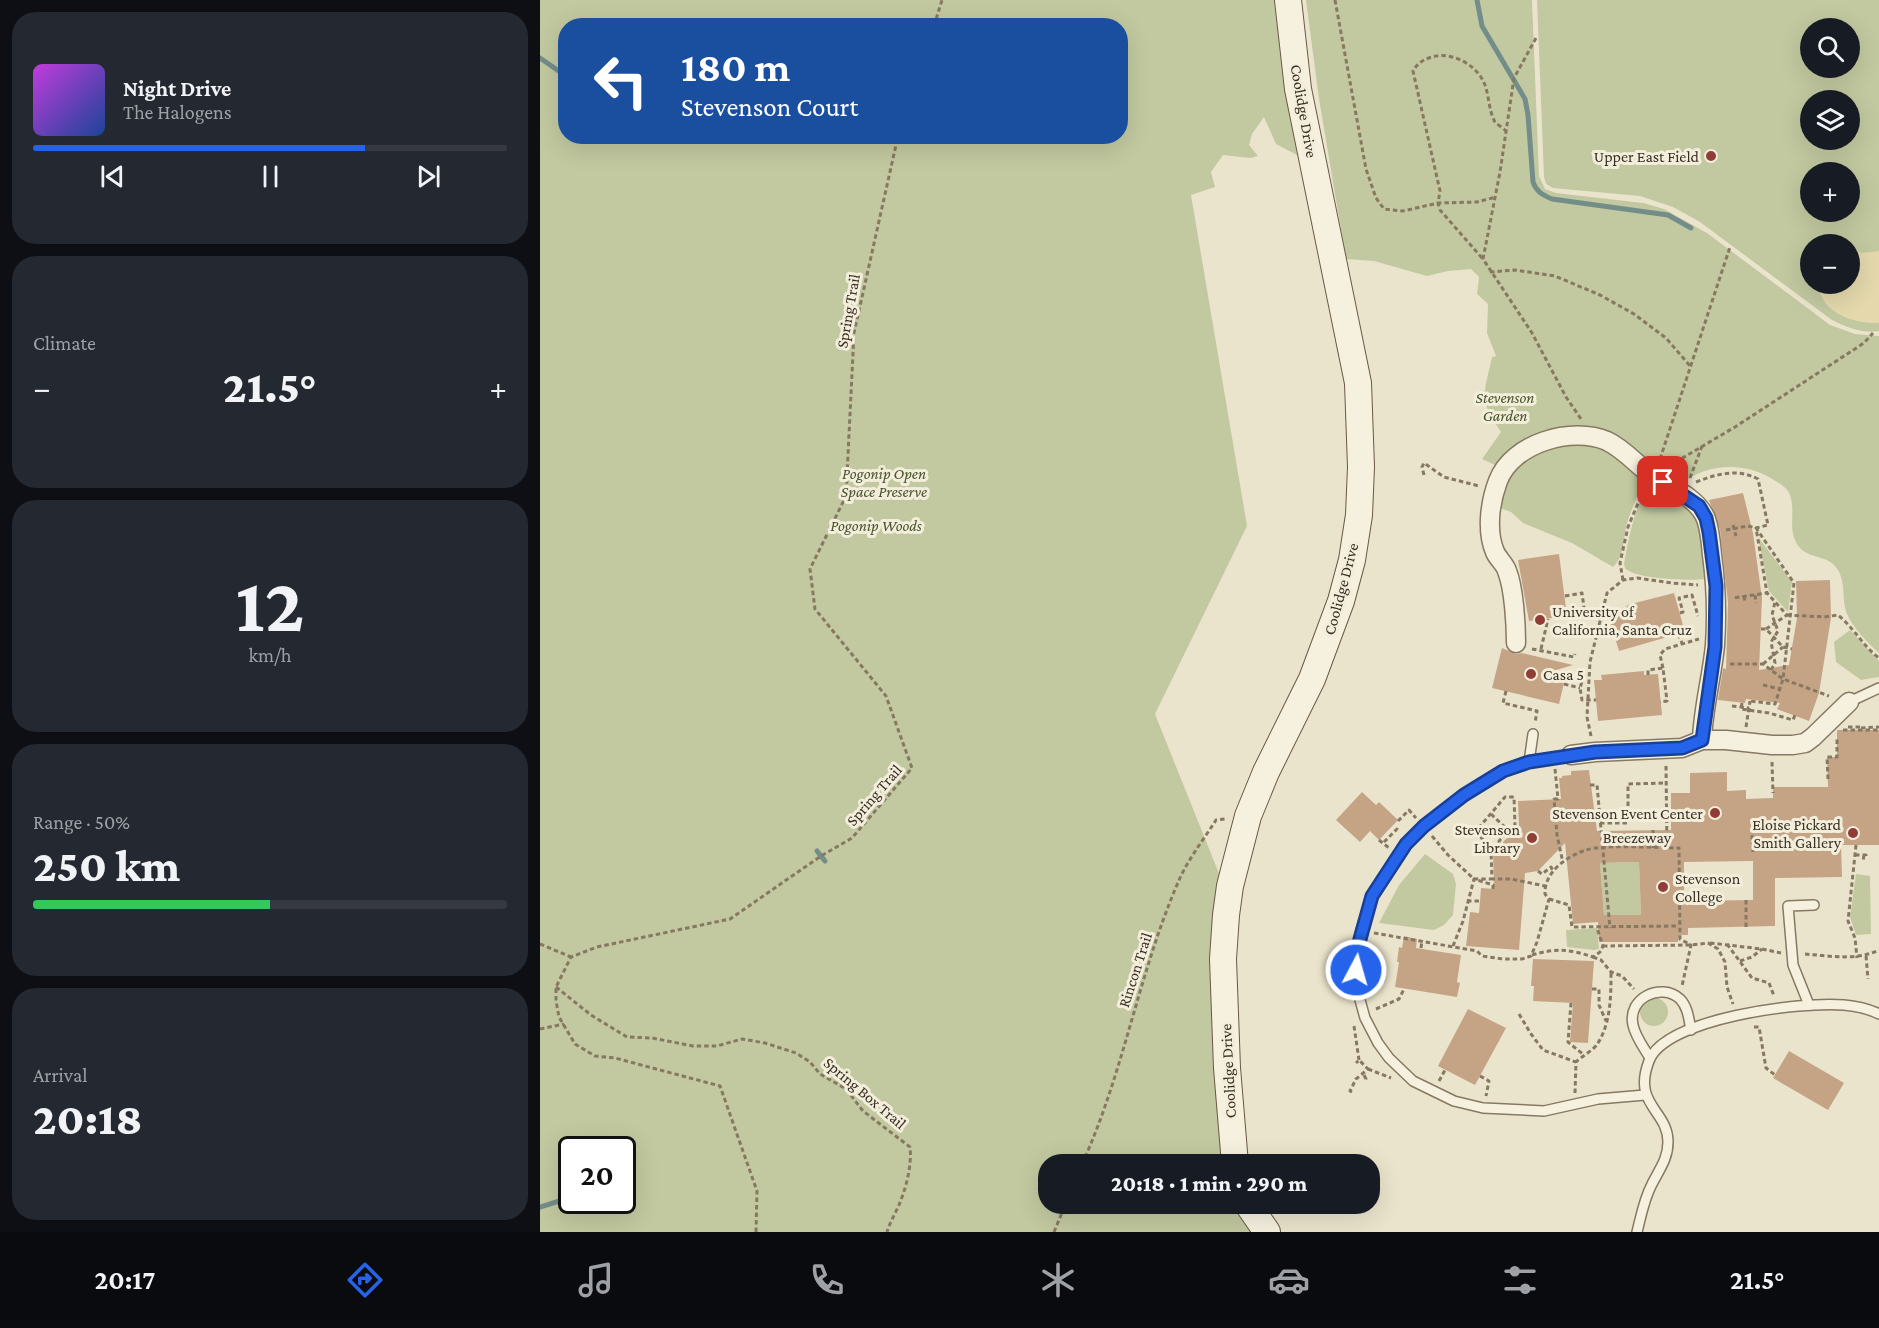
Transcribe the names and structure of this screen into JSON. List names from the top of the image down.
{
  "streets": {
    "street": ["Coolidge Drive"],
    "path": [
      "Spring Trail",
      "Breezeway",
      "Rincon Trail",
      "Spring Box Trail"
    ]
  },
  "crossings": [
    ["Coolidge Drive", "Rincon Trail"]
  ],
  "parks": ["Stevenson Garden", "Pogonip Open Space Preserve", "Pogonip Woods"],
  "places": [
    "Upper East Field",
    "University of California, Santa Cruz",
    "Casa 5",
    "Stevenson Event Center",
    "Eloise Pickard Smith Gallery",
    "Stevenson Library",
    "Stevenson College"
  ],
  "page": {
    "map_buttons": ["+", "−"],
    "turn": ["180 m", "Stevenson Court"],
    "song": ["Night Drive", "The Halogens"],
    "tile": [
      "Climate",
      ["12", "km/h"],
      ["Range · 50%", "250 km"],
      ["Arrival", "20:18"]
    ],
    "heat": ["−", "21.5°", "+"],
    "limit": "20",
    "trip": "20:18 · 1 min · 290 m",
    "tabs": ["20:17", "21.5°"]
  }
}
